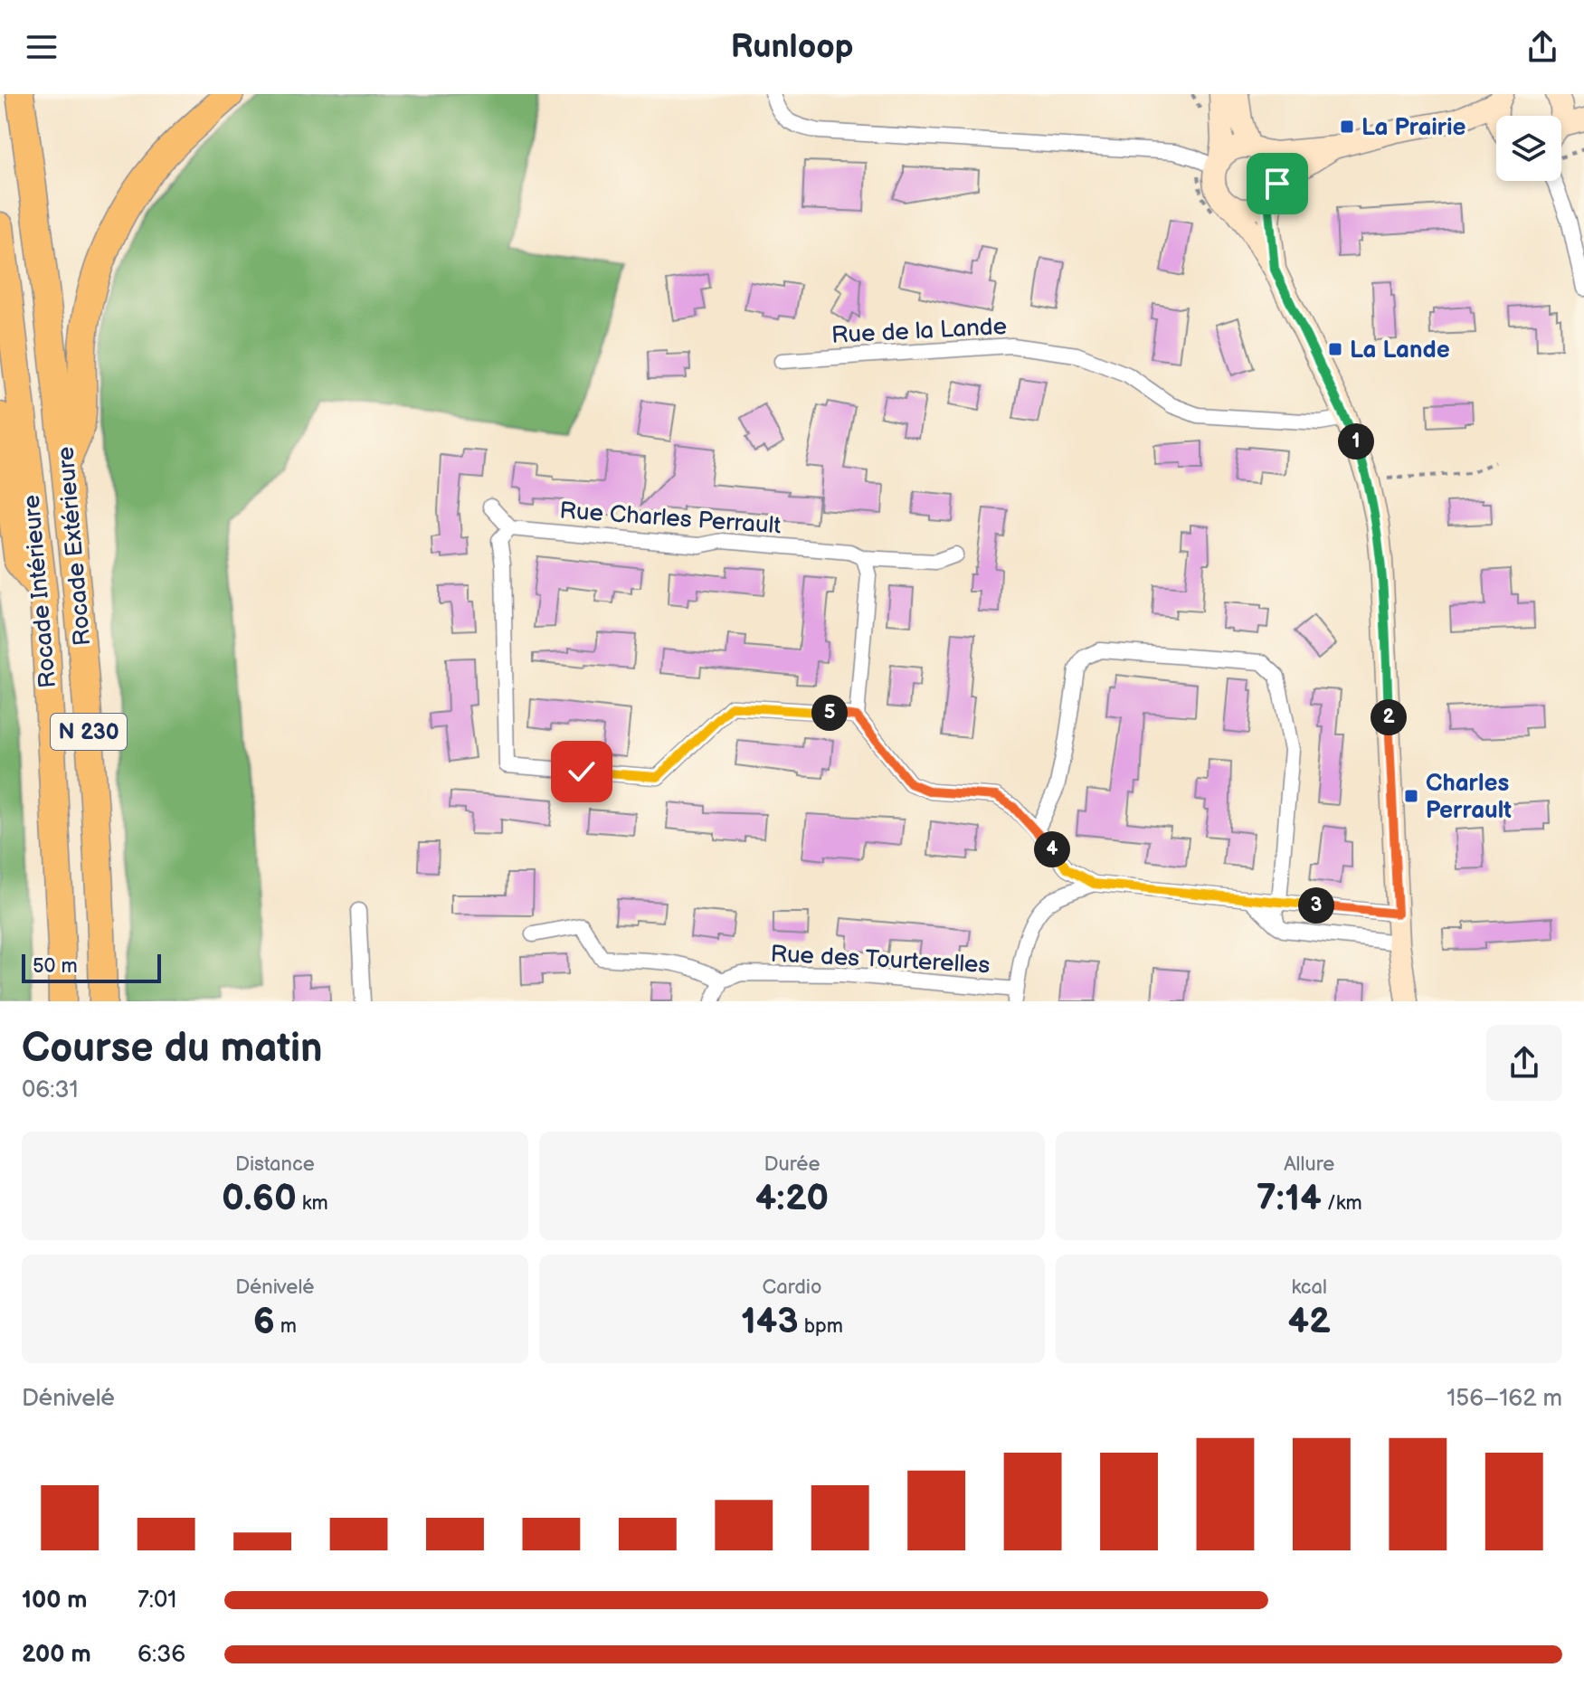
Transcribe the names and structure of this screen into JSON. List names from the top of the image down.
{
  "streets": {
    "highway": ["Rocade Extérieure", "Rocade Intérieure", "N 230"],
    "street": ["Rue de la Lande", "Rue Charles Perrault", "Rue des Tourterelles"]
  },
  "places": {
    "transit": ["La Prairie", "La Lande", "Charles Perrault"]
  },
  "scale_bar": "50 m",
  "page": {
    "header": "Runloop",
    "pins": [
      "1",
      "5",
      "2",
      "4",
      "3"
    ],
    "scale": "50 m",
    "heading": ["Course du matin", "06:31"],
    "stats": [
      ["Distance", "0.60 km"],
      ["Durée", "4:20"],
      ["Allure", "7:14 /km"],
      ["Dénivelé", "6 m"],
      ["Cardio", "143 bpm"],
      ["kcal", "42"]
    ],
    "chart": ["Dénivelé", "156–162 m"],
    "list": [
      {
        "name": "100 m",
        "note": "7:01"
      },
      {
        "name": "200 m",
        "note": "6:36"
      }
    ]
  }
}
